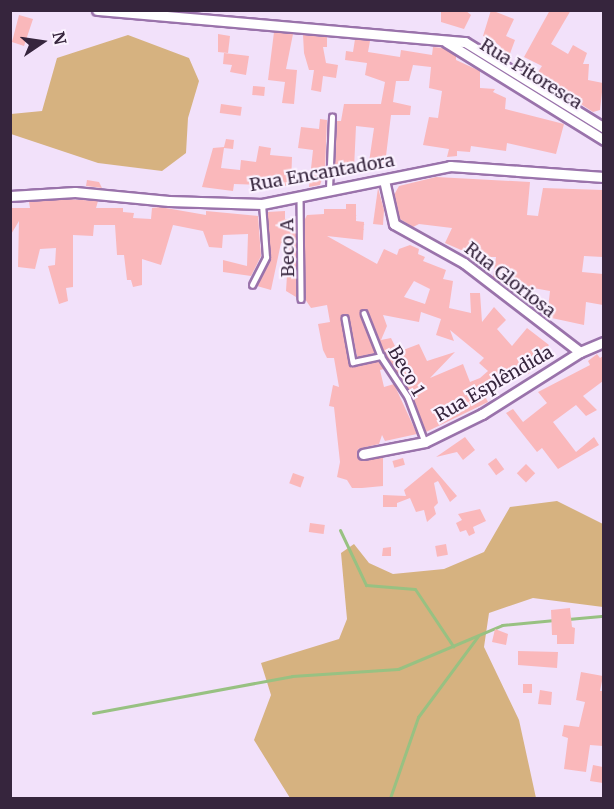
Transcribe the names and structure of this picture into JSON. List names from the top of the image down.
{
  "streets": {
    "street": [
      "Rua Pitoresca",
      "Rua Encantadora",
      "Rua Gloriosa",
      "Rua Esplêndida"
    ],
    "lane": ["Beco A", "Beco 1"]
  },
  "crossings": [
    ["Rua Encantadora", "Beco A"],
    ["Rua Encantadora", "Rua Gloriosa"],
    ["Rua Gloriosa", "Rua Esplêndida"],
    ["Beco 1", "Rua Esplêndida"]
  ],
  "north": "right"
}
